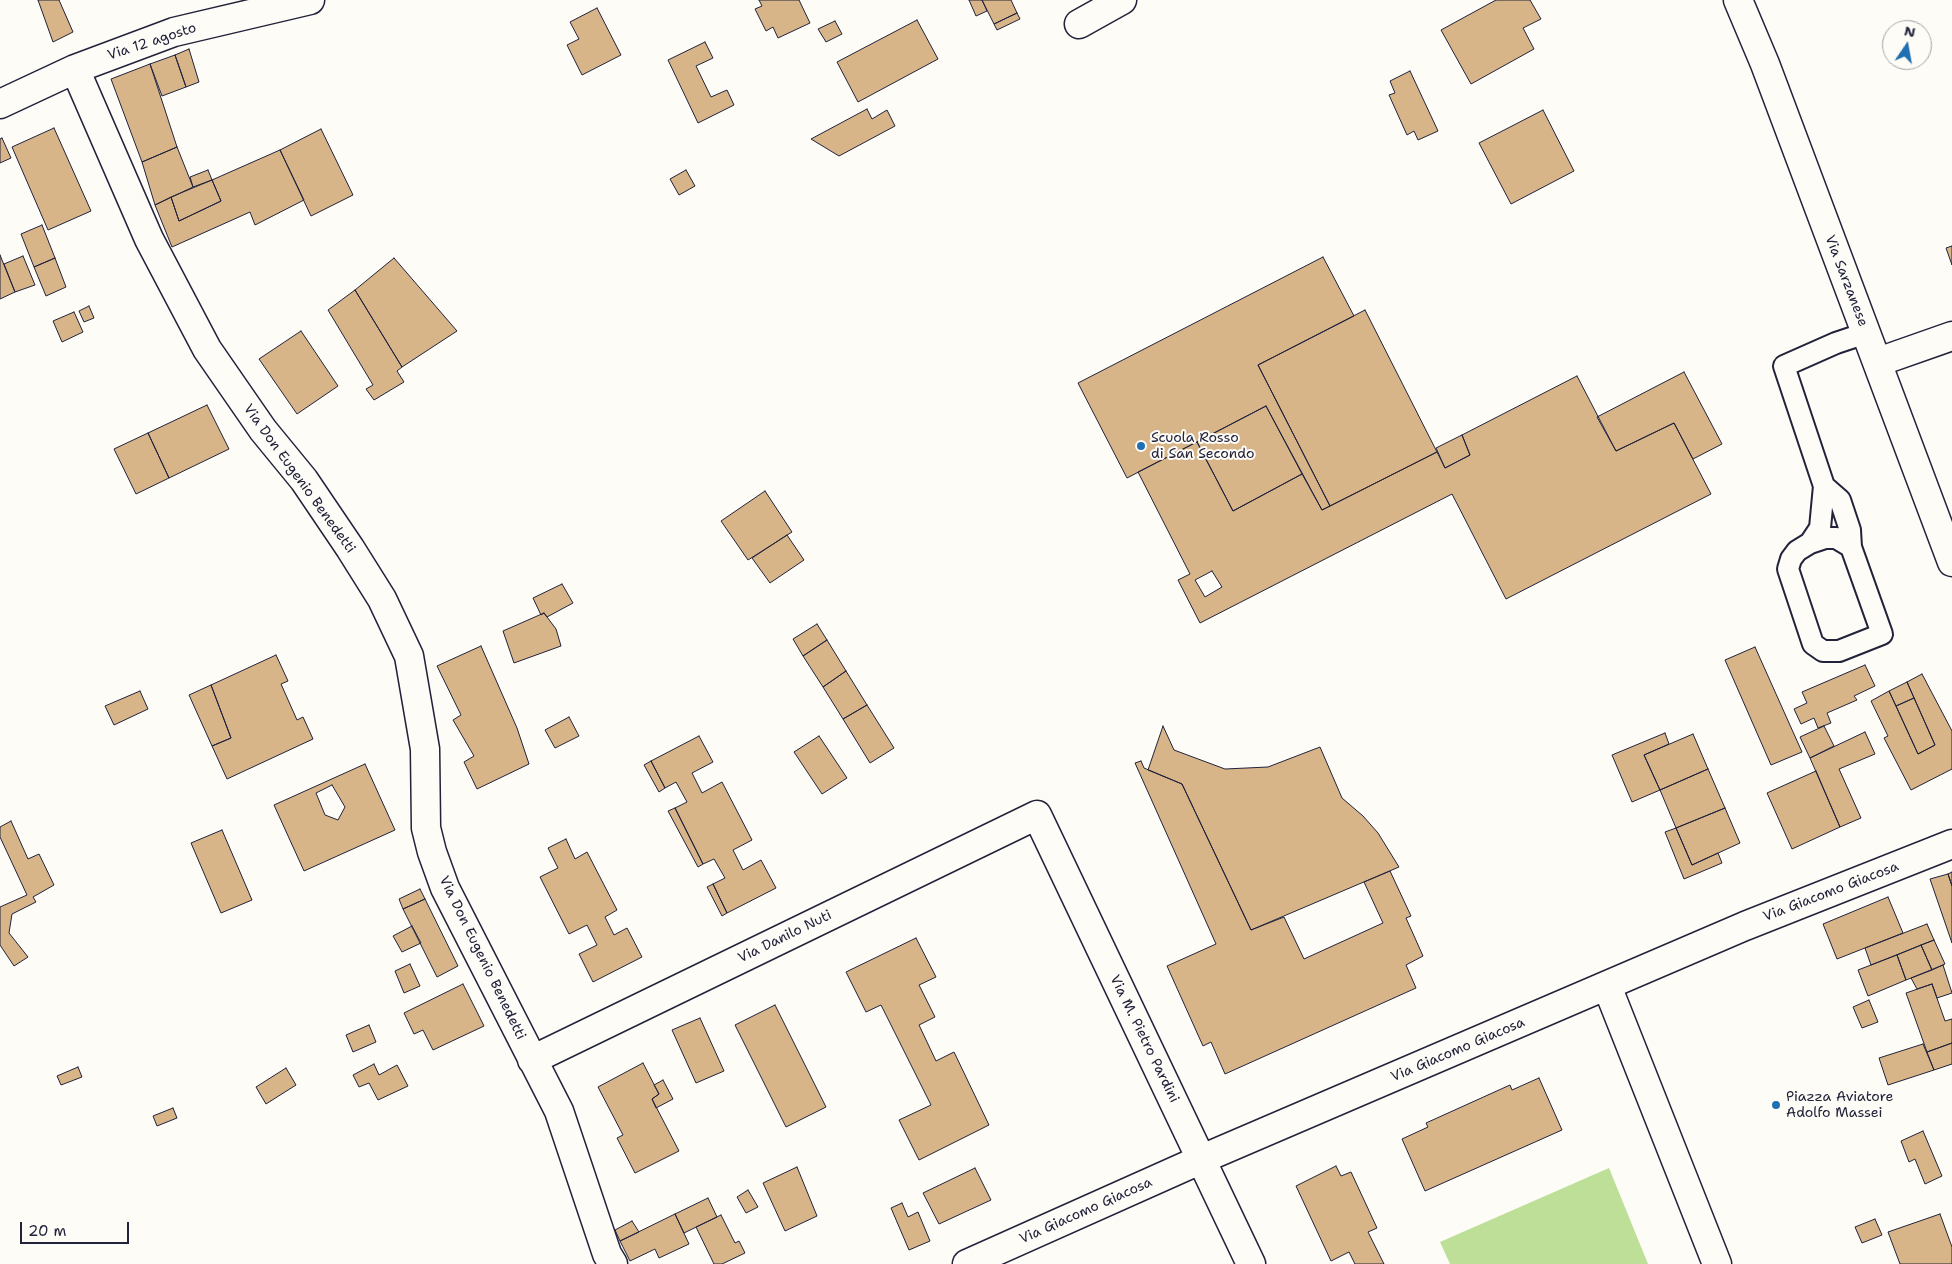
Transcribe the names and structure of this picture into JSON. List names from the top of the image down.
{
  "streets": {
    "street": [
      "Via 12 agosto",
      "Via Sarzanese",
      "Via Don Eugenio Benedetti",
      "Via Giacomo Giacosa",
      "Via Danilo Nuti",
      "Via M. Pietro Pardini"
    ]
  },
  "crossings": [
    ["Via 12 agosto", "Via Don Eugenio Benedetti"],
    ["Via Don Eugenio Benedetti", "Via Danilo Nuti"],
    ["Via Giacomo Giacosa", "Via M. Pietro Pardini"],
    ["Via Danilo Nuti", "Via M. Pietro Pardini"]
  ],
  "places": ["Scuola Rosso di San Secondo", "Piazza Aviatore Adolfo Massei"],
  "scale_bar": "20 m",
  "north": "top"
}
